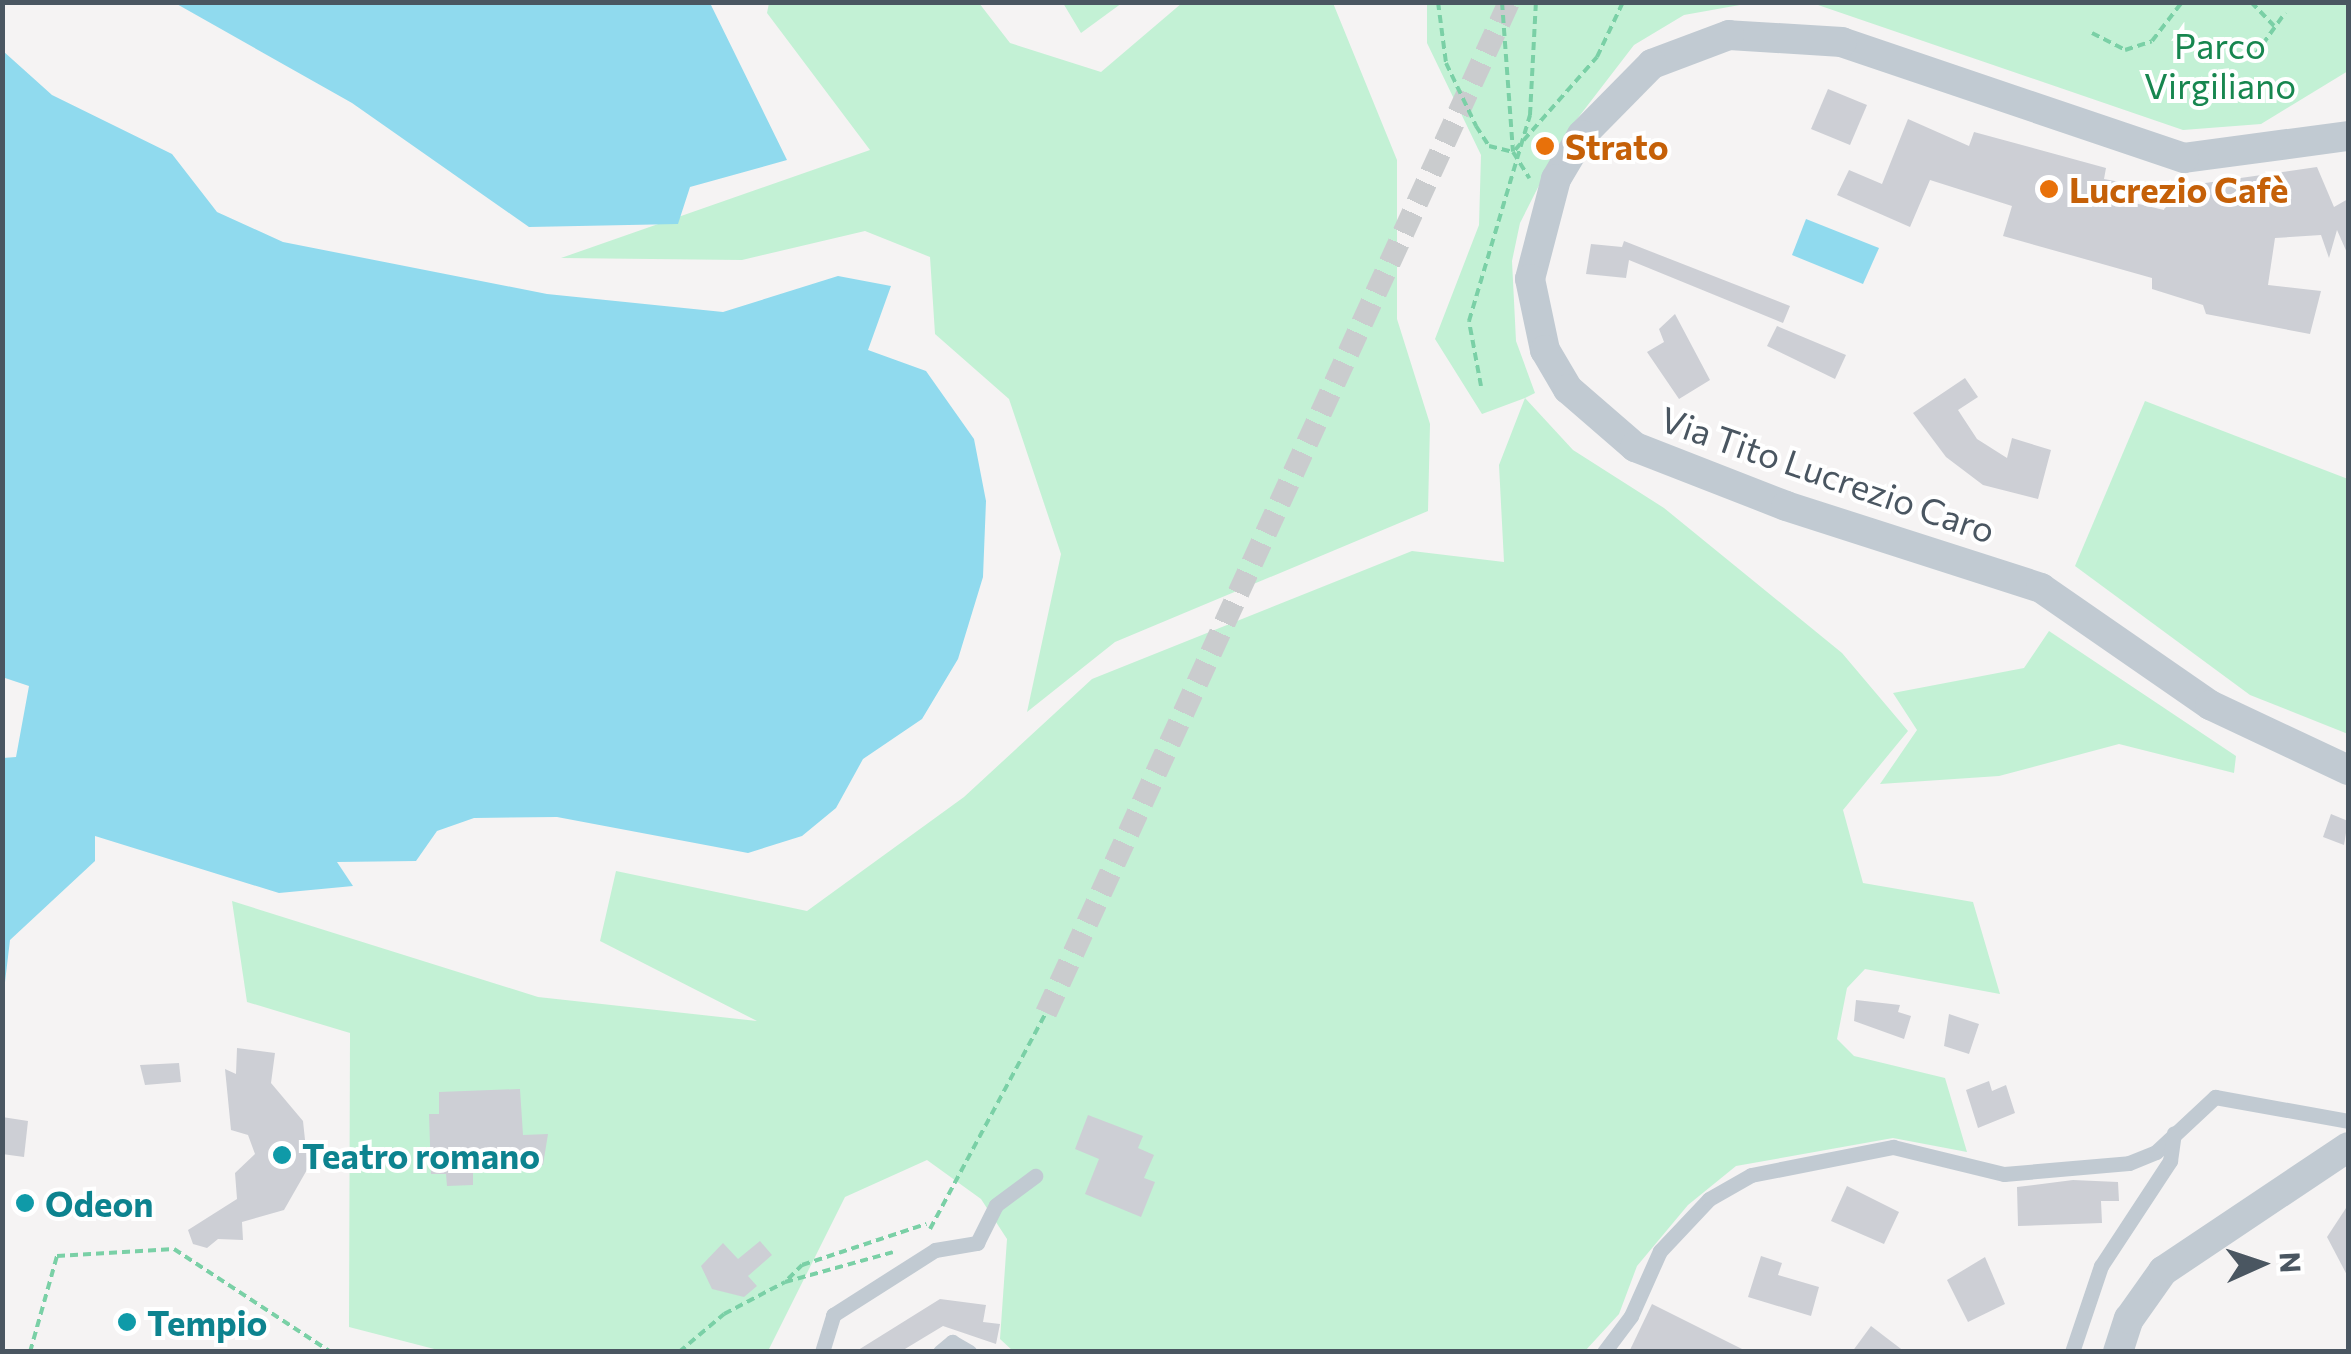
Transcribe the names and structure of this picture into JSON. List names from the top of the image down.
{
  "streets": {
    "street": ["Via Tito Lucrezio Caro"]
  },
  "parks": ["Parco Virgiliano"],
  "places": [
    "Strato",
    "Lucrezio Cafè",
    "Teatro romano",
    "Odeon",
    "Tempio"
  ],
  "north": "right"
}
